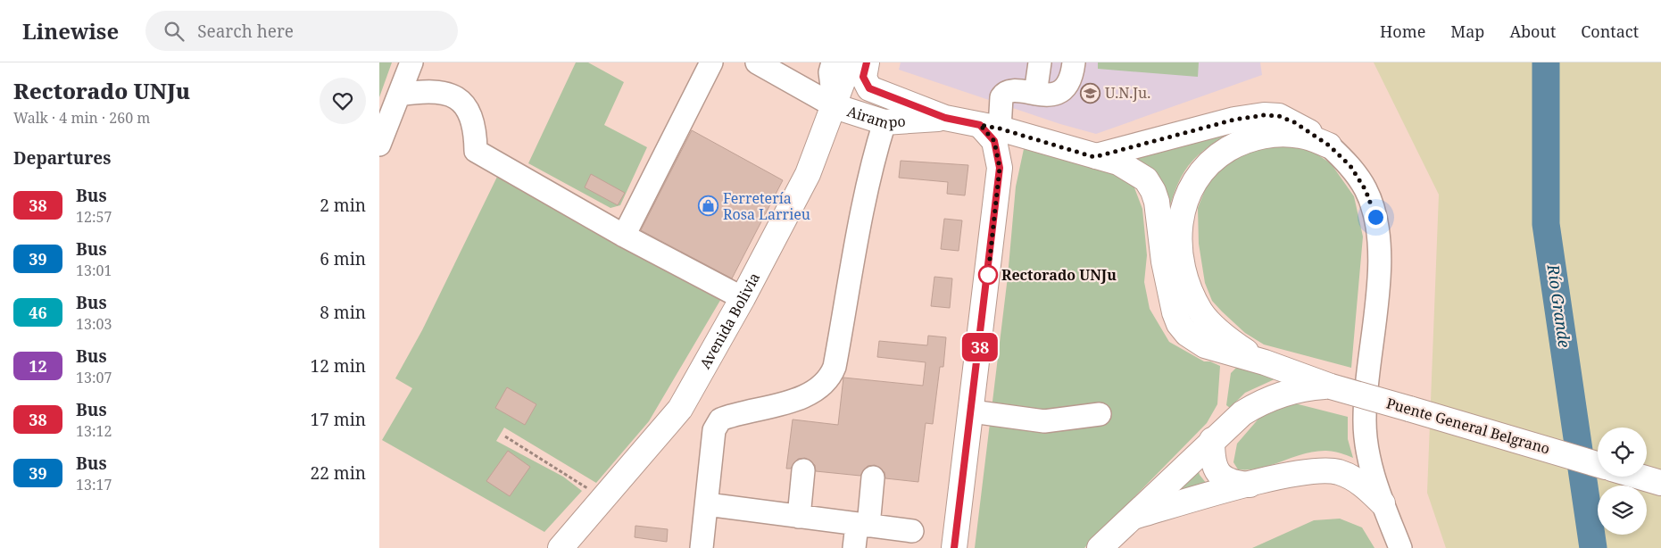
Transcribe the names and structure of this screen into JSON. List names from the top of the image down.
{
  "streets": {
    "main road": ["Airampo", "Avenida Bolivia", "Puente General Belgrano"]
  },
  "crossings": [
    ["Airampo", "Avenida Bolivia"],
    ["Airampo", "Puente General Belgrano"]
  ],
  "water": ["Río Grande"],
  "places": {
    "school or university": ["U.N.Ju."],
    "shop": ["Ferretería Rosa Larrieu"],
    "other": ["Rectorado UNJu"]
  },
  "lines": ["bus line 38"],
  "page": {
    "header": "Linewise",
    "search": "Search here",
    "nav": [
      "Home",
      "Map",
      "About",
      "Contact"
    ],
    "heading": [
      ["Rectorado UNJu", "Walk · 4 min · 260 m"],
      "Departures"
    ],
    "on_map": "38",
    "list": [
      {
        "mark": "38",
        "name": "Bus",
        "note": "12:57",
        "value": "2 min"
      },
      {
        "mark": "39",
        "name": "Bus",
        "note": "13:01",
        "value": "6 min"
      },
      {
        "mark": "46",
        "name": "Bus",
        "note": "13:03",
        "value": "8 min"
      },
      {
        "mark": "12",
        "name": "Bus",
        "note": "13:07",
        "value": "12 min"
      },
      {
        "mark": "38",
        "name": "Bus",
        "note": "13:12",
        "value": "17 min"
      },
      {
        "mark": "39",
        "name": "Bus",
        "note": "13:17",
        "value": "22 min"
      }
    ]
  }
}
